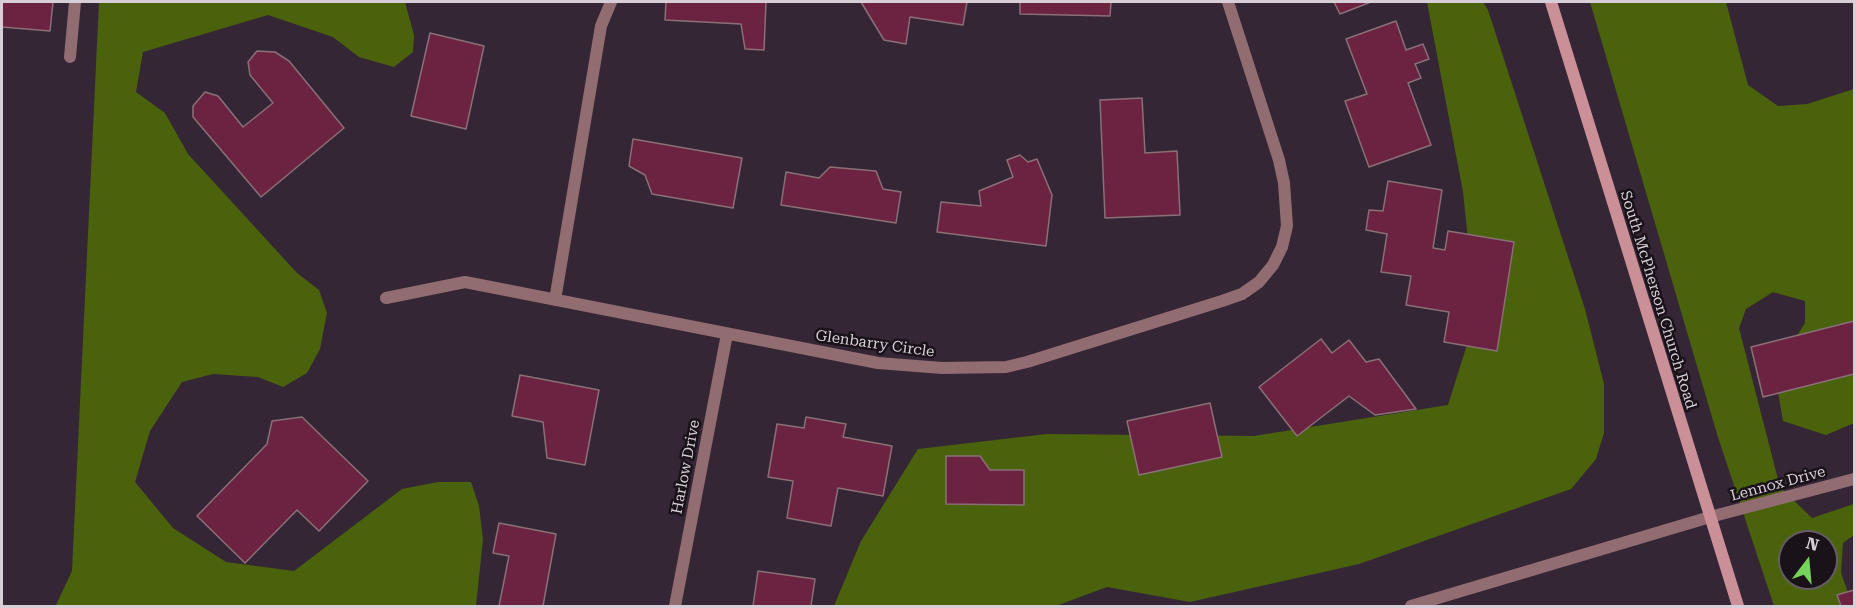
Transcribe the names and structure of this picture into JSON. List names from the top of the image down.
{
  "streets": {
    "main road": ["South McPherson Church Road"],
    "street": ["Glenbarry Circle", "Harlow Drive", "Lennox Drive"]
  },
  "crossings": [
    ["South McPherson Church Road", "Lennox Drive"],
    ["Glenbarry Circle", "Harlow Drive"]
  ],
  "north": "top"
}
